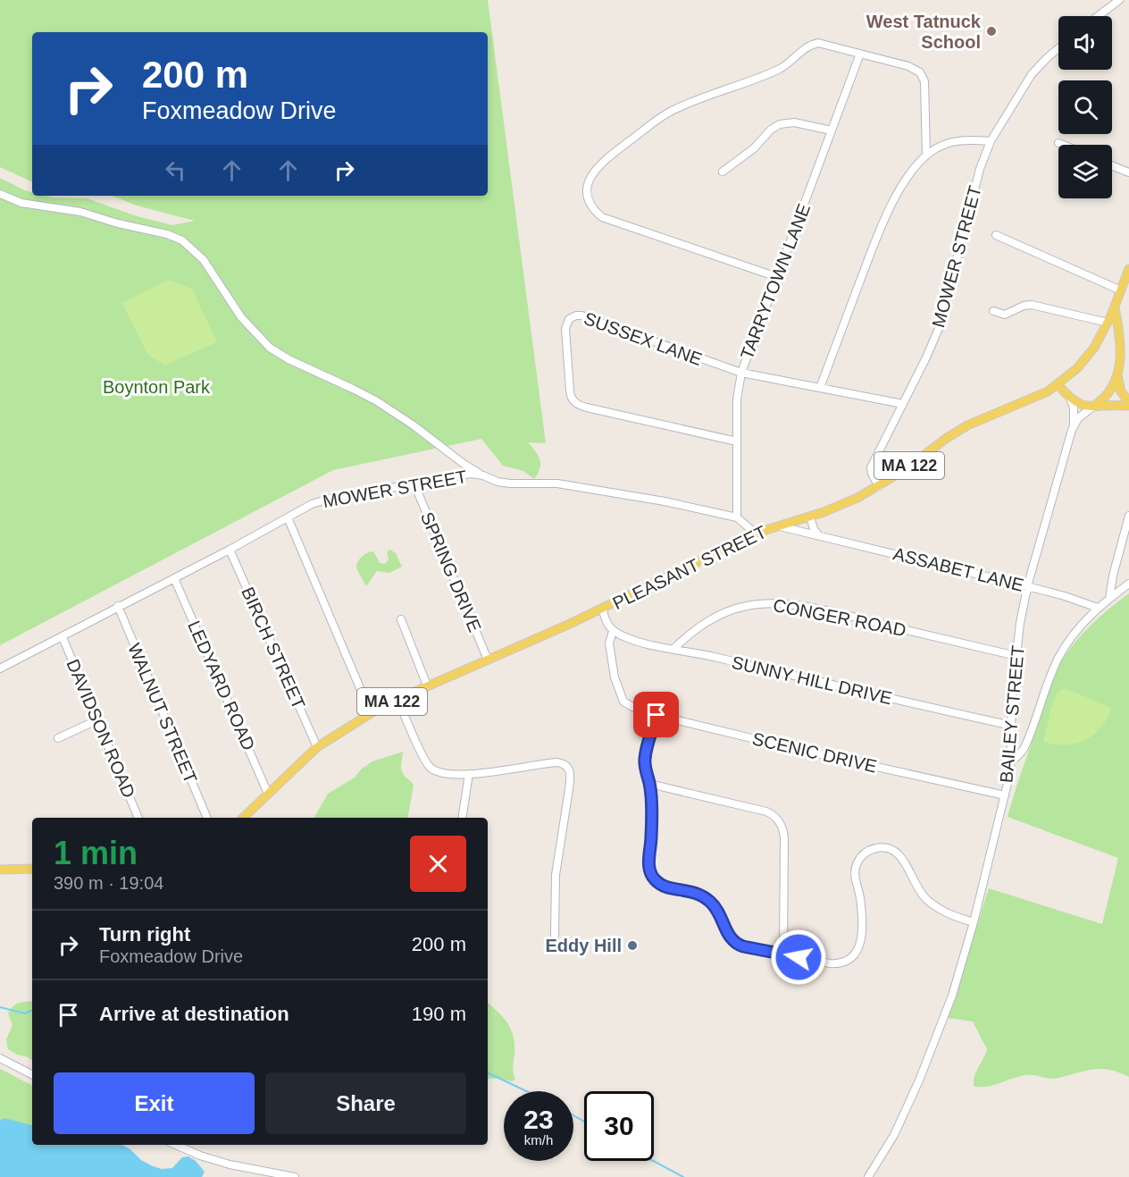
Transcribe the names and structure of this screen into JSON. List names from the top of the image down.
{
  "streets": {
    "main road": ["MA 122", "PLEASANT STREET"],
    "street": [
      "MOWER STREET",
      "TARRYTOWN LANE",
      "SUSSEX LANE",
      "ASSABET LANE",
      "SPRING DRIVE",
      "CONGER ROAD",
      "BIRCH STREET",
      "SUNNY HILL DRIVE",
      "LEDYARD ROAD",
      "WALNUT STREET",
      "BAILEY STREET",
      "DAVIDSON ROAD",
      "SCENIC DRIVE"
    ]
  },
  "crossings": [
    ["MOWER STREET", "TARRYTOWN LANE"],
    ["MOWER STREET", "SUSSEX LANE"],
    ["MOWER STREET", "PLEASANT STREET"],
    ["MOWER STREET", "SPRING DRIVE"],
    ["MOWER STREET", "BIRCH STREET"],
    ["MOWER STREET", "LEDYARD ROAD"],
    ["MOWER STREET", "WALNUT STREET"],
    ["MOWER STREET", "DAVIDSON ROAD"],
    ["TARRYTOWN LANE", "SUSSEX LANE"],
    ["PLEASANT STREET", "ASSABET LANE"],
    ["PLEASANT STREET", "SPRING DRIVE"],
    ["PLEASANT STREET", "BIRCH STREET"],
    ["PLEASANT STREET", "LEDYARD ROAD"],
    ["ASSABET LANE", "BAILEY STREET"],
    ["CONGER ROAD", "SUNNY HILL DRIVE"],
    ["CONGER ROAD", "BAILEY STREET"],
    ["SUNNY HILL DRIVE", "BAILEY STREET"],
    ["SUNNY HILL DRIVE", "SCENIC DRIVE"],
    ["BAILEY STREET", "SCENIC DRIVE"]
  ],
  "parks": ["Boynton Park"],
  "places": ["West Tatnuck School", "Eddy Hill"],
  "page": {
    "turn": ["200 m", "Foxmeadow Drive"],
    "heading": ["1 min", "390 m · 19:04"],
    "list": [
      {
        "name": "Turn right",
        "note": "Foxmeadow Drive",
        "value": "200 m"
      },
      {
        "name": "Arrive at destination",
        "value": "190 m"
      }
    ],
    "buttons": ["Exit", "Share"],
    "speed": "23 km/h",
    "limit": "30"
  }
}
